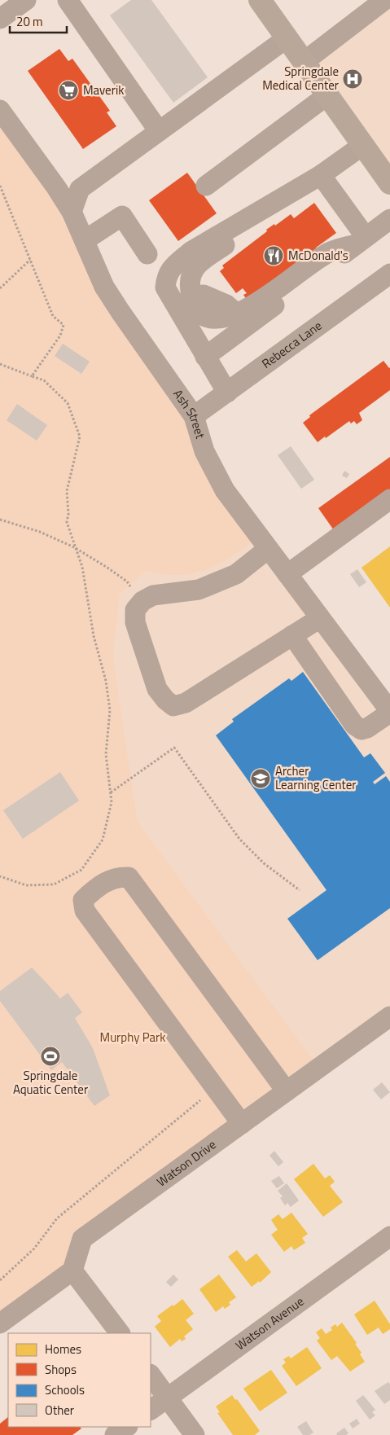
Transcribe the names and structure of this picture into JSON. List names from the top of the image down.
{
  "streets": {
    "street": [
      "Rebecca Lane",
      "Ash Street",
      "Watson Drive",
      "Watson Avenue"
    ]
  },
  "crossings": [
    ["Rebecca Lane", "Ash Street"]
  ],
  "parks": ["Murphy Park"],
  "places": {
    "hospital": ["Springdale Medical Center"],
    "supermarket": ["Maverik"],
    "restaurant": ["McDonald's"],
    "school or university": ["Archer Learning Center"],
    "sports": ["Springdale Aquatic Center"]
  },
  "legend": [
    "Homes",
    "Shops",
    "Schools",
    "Other"
  ],
  "scale_bar": "20 m"
}
